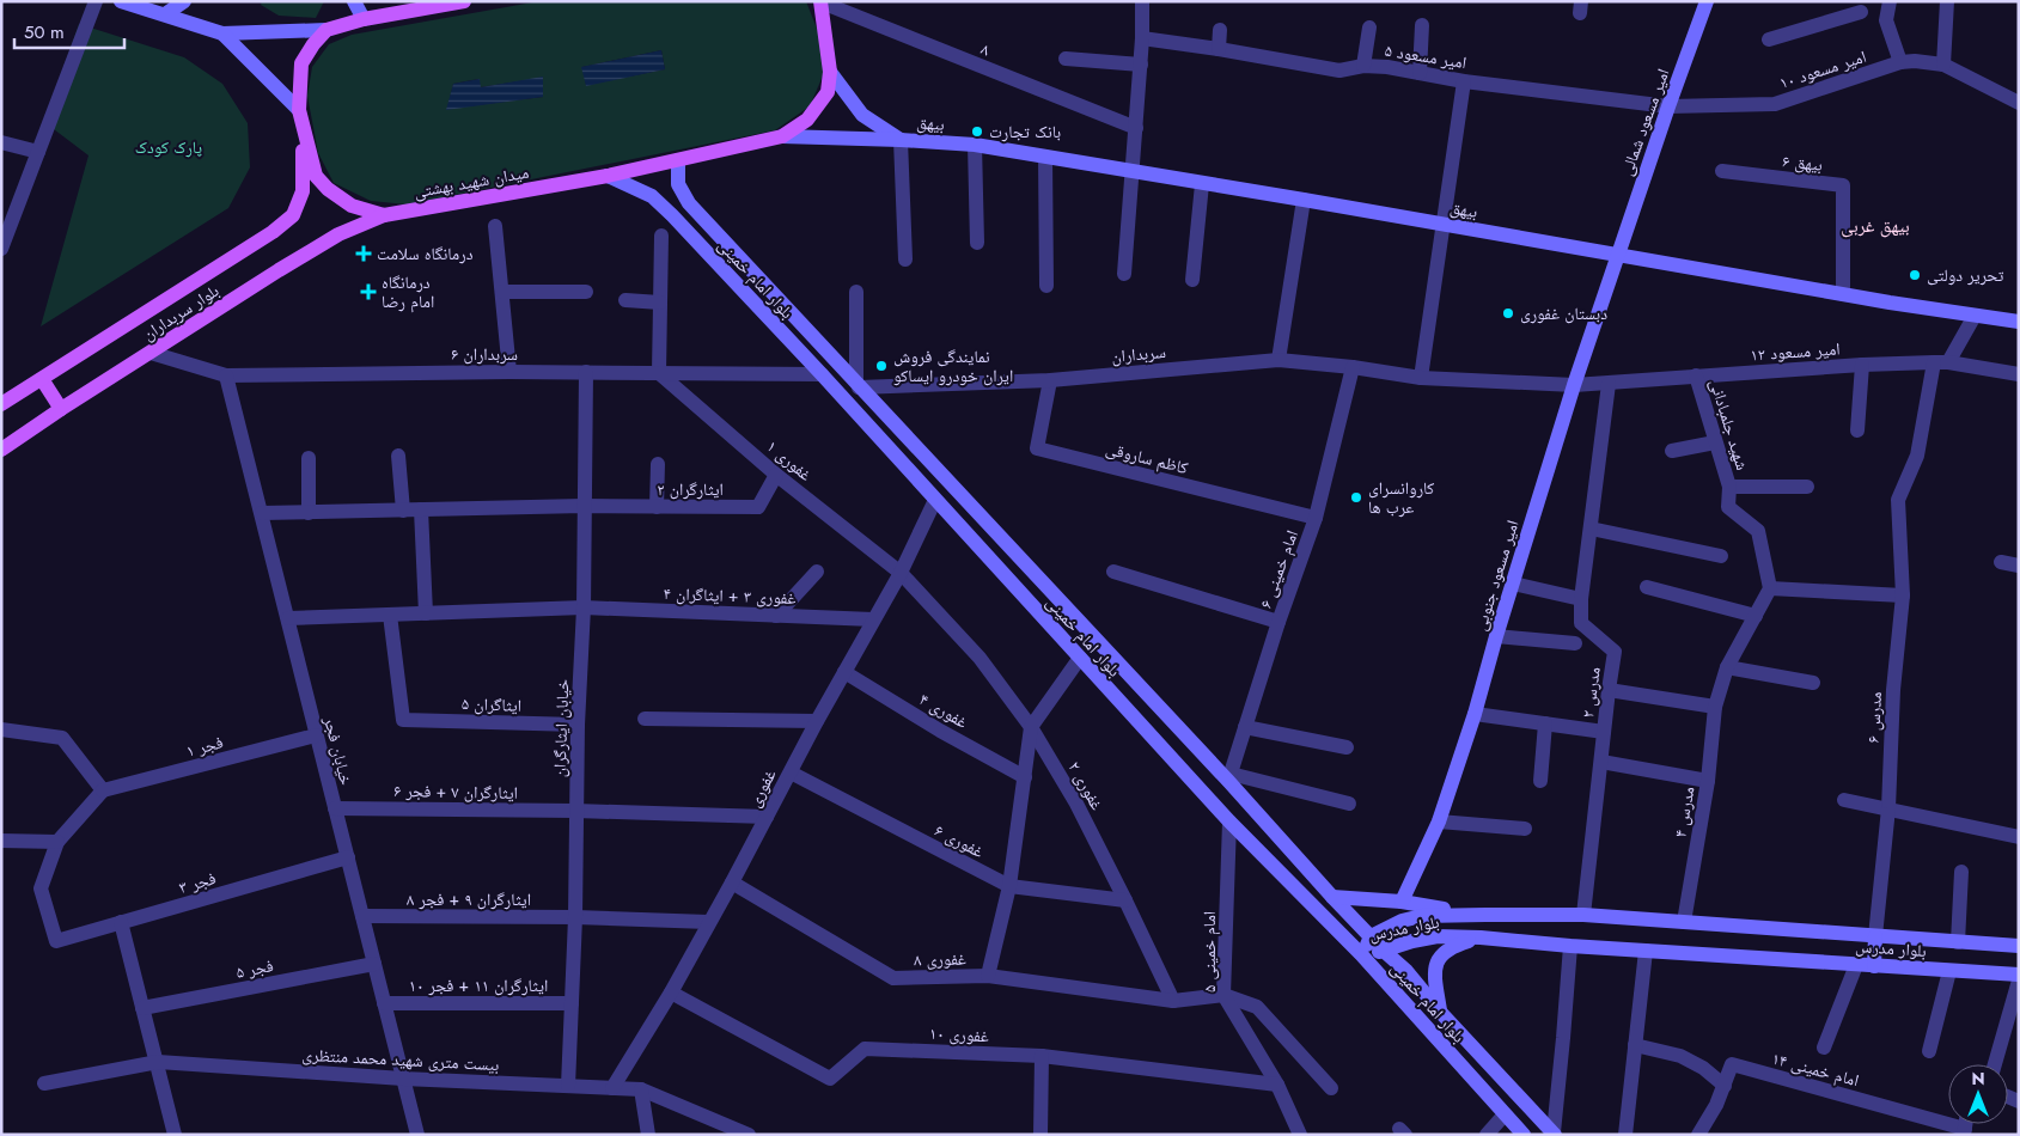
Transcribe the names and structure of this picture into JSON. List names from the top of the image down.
{
  "streets": {
    "main road": [
      "امیر مسعود شمالی",
      "بیهق",
      "میدان شهید بهشتی",
      "بلوار امام خمینی",
      "بلوار سربداران",
      "امیر مسعود جنوبی",
      "بلوار مدرس"
    ],
    "street": [
      "۸",
      "امیر مسعود ۵",
      "امیر مسعود ۱۰",
      "بیهق ۶",
      "امیر مسعود ۱۲",
      "سربداران ۶",
      "سربداران",
      "شهید جلمبادانی",
      "کاظم ساروقی",
      "غفوری ۱",
      "ایثارگران ۲",
      "امام خمینی ۶",
      "غفوری ۳ + ایثاگران ۴",
      "مدرس ۲",
      "ایثاگران ۵",
      "غفوری ۴",
      "مدرس ۶",
      "خیابان ایثارگران",
      "فجر ۱",
      "خیابان فجر",
      "غفوری ۲",
      "غفوری",
      "ایثارگران ۷ + فجر ۶",
      "مدرس ۴",
      "غفوری ۶",
      "فجر ۳",
      "ایثارگران ۹ + فجر ۸",
      "امام خمینی ۵",
      "غفوری ۸",
      "فجر ۵",
      "ایثارگران ۱۱ + فجر ۱۰",
      "غفوری ۱۰",
      "بیست متری شهید محمد منتظری",
      "امام خمینی ۱۴"
    ]
  },
  "crossings": [
    ["۸", "میدان شهید بهشتی"],
    ["امیر مسعود ۵", "امیر مسعود ۱۰"],
    ["امیر مسعود ۵", "امیر مسعود شمالی"],
    ["امیر مسعود ۱۰", "امیر مسعود شمالی"],
    ["امیر مسعود شمالی", "بیهق"],
    ["امیر مسعود شمالی", "امیر مسعود جنوبی"],
    ["بیهق", "بیهق ۶"],
    ["بیهق", "میدان شهید بهشتی"],
    ["بیهق", "امیر مسعود جنوبی"],
    ["میدان شهید بهشتی", "بلوار امام خمینی"],
    ["میدان شهید بهشتی", "بلوار سربداران"],
    ["بلوار امام خمینی", "سربداران ۶"],
    ["بلوار امام خمینی", "سربداران"],
    ["بلوار امام خمینی", "امام خمینی ۶"],
    ["بلوار امام خمینی", "غفوری"],
    ["بلوار امام خمینی", "بلوار مدرس"],
    ["بلوار امام خمینی", "امام خمینی ۵"],
    ["بلوار سربداران", "سربداران ۶"],
    ["امیر مسعود ۱۲", "سربداران"],
    ["امیر مسعود ۱۲", "شهید جلمبادانی"],
    ["امیر مسعود ۱۲", "امیر مسعود جنوبی"],
    ["امیر مسعود ۱۲", "مدرس ۲"],
    ["امیر مسعود ۱۲", "مدرس ۶"],
    ["سربداران ۶", "غفوری ۱"],
    ["سربداران ۶", "خیابان ایثارگران"],
    ["سربداران ۶", "خیابان فجر"],
    ["سربداران", "کاظم ساروقی"],
    ["سربداران", "امام خمینی ۶"],
    ["سربداران", "امیر مسعود جنوبی"],
    ["کاظم ساروقی", "امام خمینی ۶"],
    ["غفوری ۱", "ایثارگران ۲"],
    ["غفوری ۱", "غفوری ۲"],
    ["غفوری ۱", "غفوری"],
    ["ایثارگران ۲", "خیابان ایثارگران"],
    ["ایثارگران ۲", "خیابان فجر"],
    ["غفوری ۳ + ایثاگران ۴", "ایثاگران ۵"],
    ["غفوری ۳ + ایثاگران ۴", "خیابان ایثارگران"],
    ["غفوری ۳ + ایثاگران ۴", "خیابان فجر"],
    ["غفوری ۳ + ایثاگران ۴", "غفوری"],
    ["مدرس ۲", "بلوار مدرس"],
    ["ایثاگران ۵", "خیابان ایثارگران"],
    ["غفوری ۴", "غفوری"],
    ["مدرس ۶", "بلوار مدرس"],
    ["خیابان ایثارگران", "ایثارگران ۷ + فجر ۶"],
    ["خیابان ایثارگران", "ایثارگران ۹ + فجر ۸"],
    ["خیابان ایثارگران", "ایثارگران ۱۱ + فجر ۱۰"],
    ["خیابان ایثارگران", "بیست متری شهید محمد منتظری"],
    ["فجر ۱", "خیابان فجر"],
    ["خیابان فجر", "ایثارگران ۷ + فجر ۶"],
    ["خیابان فجر", "فجر ۳"],
    ["خیابان فجر", "ایثارگران ۹ + فجر ۸"],
    ["خیابان فجر", "فجر ۵"],
    ["خیابان فجر", "ایثارگران ۱۱ + فجر ۱۰"],
    ["خیابان فجر", "بیست متری شهید محمد منتظری"],
    ["غفوری ۲", "غفوری"],
    ["غفوری ۲", "غفوری ۶"],
    ["غفوری ۲", "غفوری ۸"],
    ["غفوری", "ایثارگران ۷ + فجر ۶"],
    ["غفوری", "غفوری ۶"],
    ["غفوری", "ایثارگران ۹ + فجر ۸"],
    ["غفوری", "غفوری ۸"],
    ["غفوری", "غفوری ۱۰"],
    ["غفوری", "بیست متری شهید محمد منتظری"],
    ["مدرس ۴", "بلوار مدرس"],
    ["امام خمینی ۵", "غفوری ۱۰"]
  ],
  "districts": ["بیهق غربی"],
  "parks": ["پارک کودک"],
  "places": {
    "other": [
      "بانک تجارت",
      "تحریر دولتی",
      "دبستان غفوری",
      "نمایندگی فروش ایران خودرو ایساکو",
      "کاروانسرای عرب ها"
    ],
    "health": ["درمانگاه سلامت", "درمانگاه امام رضا"]
  },
  "scale_bar": "50 m",
  "north": "top"
}
